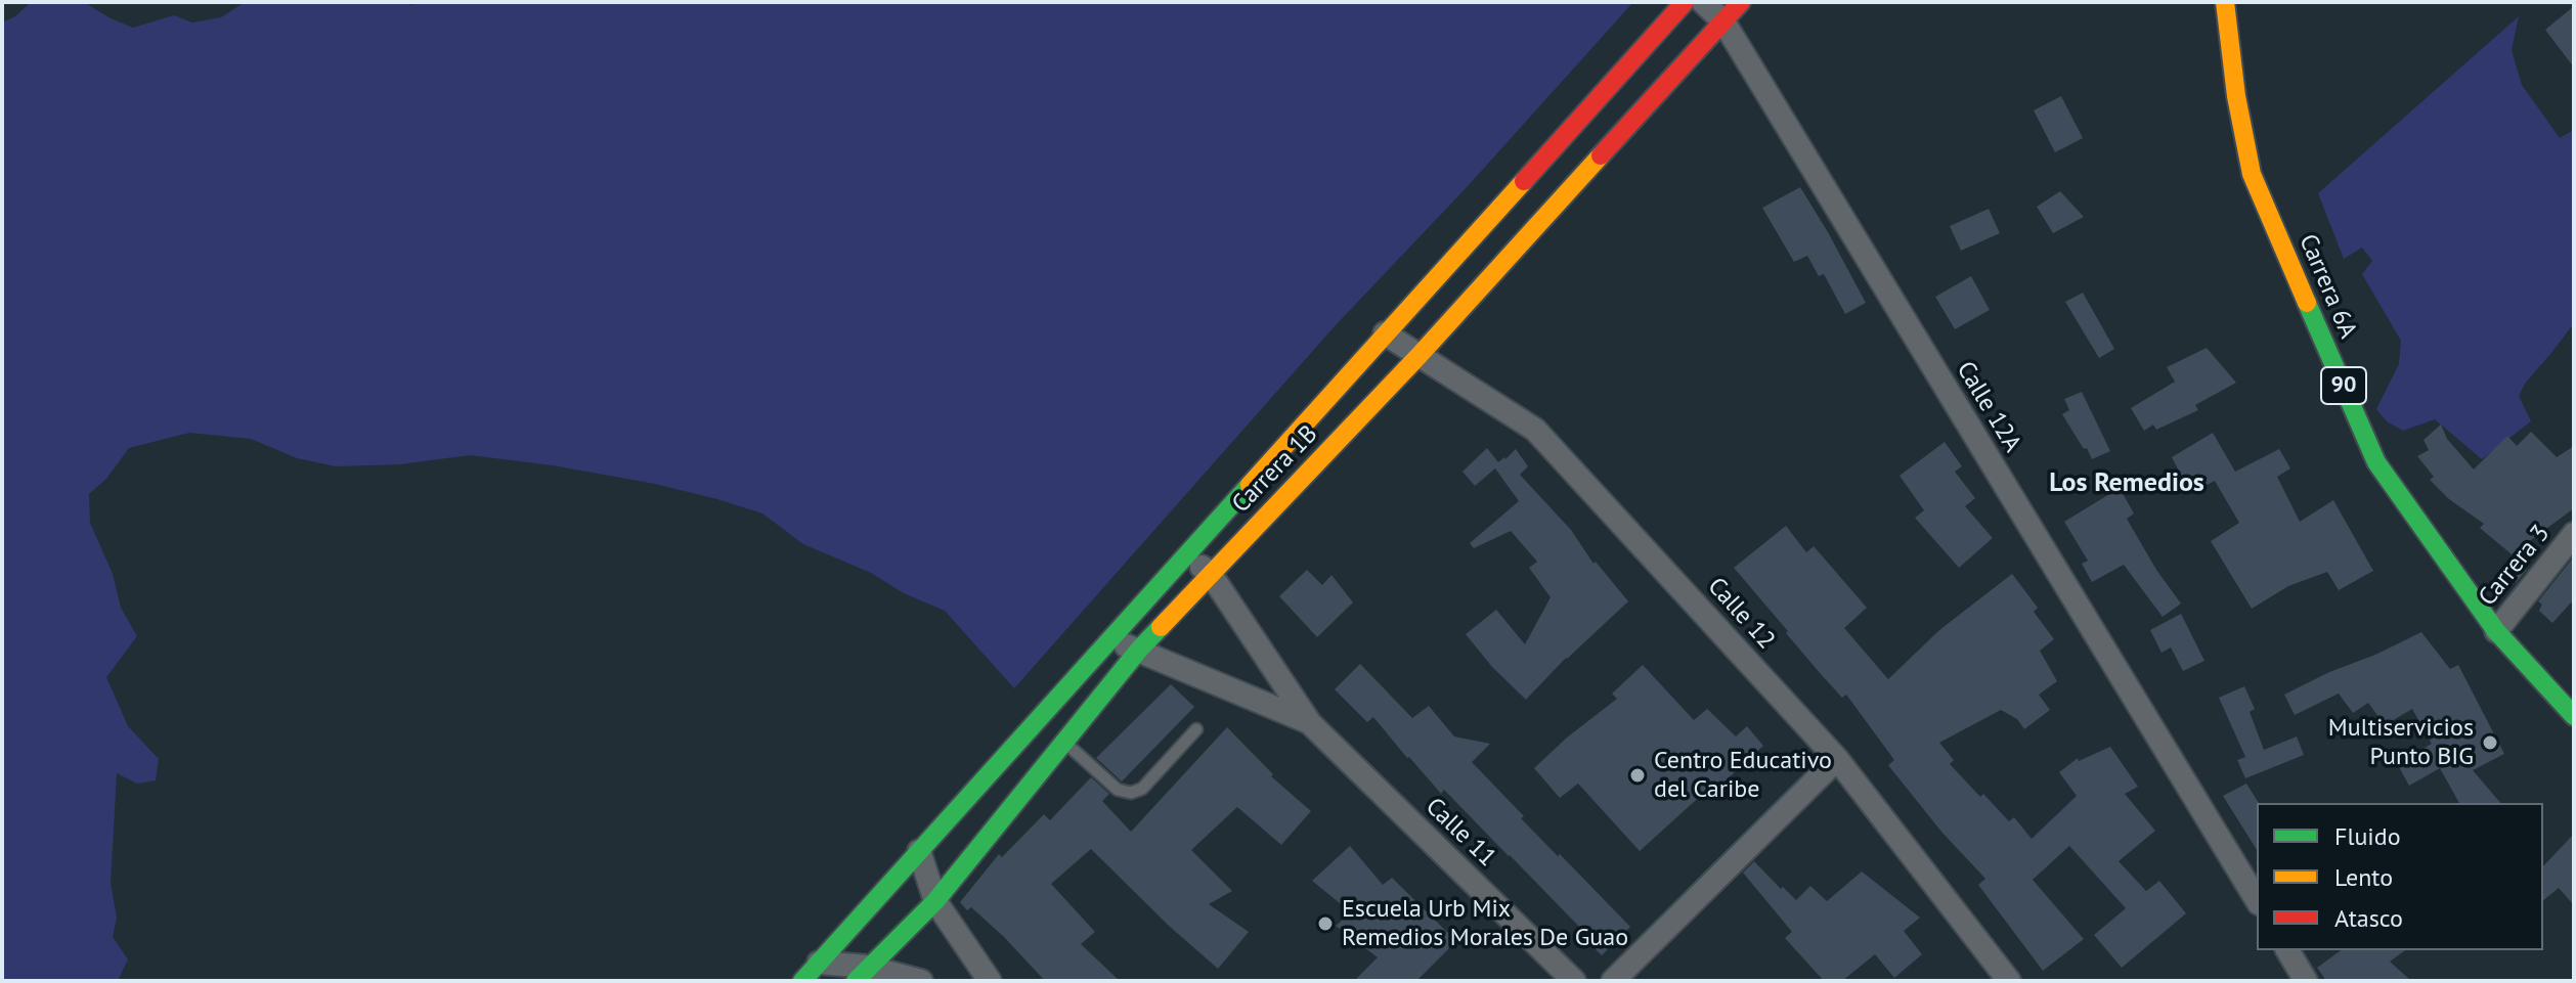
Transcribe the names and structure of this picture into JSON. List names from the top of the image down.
{
  "streets": {
    "main road": ["Carrera 6A", "90", "Carrera 1B"],
    "street": [
      "Calle 12A",
      "Carrera 3",
      "Calle 12",
      "Calle 11"
    ]
  },
  "crossings": [
    ["Carrera 6A", "Carrera 3"],
    ["Calle 12A", "Carrera 1B"],
    ["Carrera 1B", "Calle 12"]
  ],
  "districts": ["Los Remedios"],
  "places": ["Multiservicios Punto BIG", "Centro Educativo del Caribe", "Escuela Urb Mix Remedios Morales De Guao"],
  "legend": ["Fluido", "Lento", "Atasco"]
}
